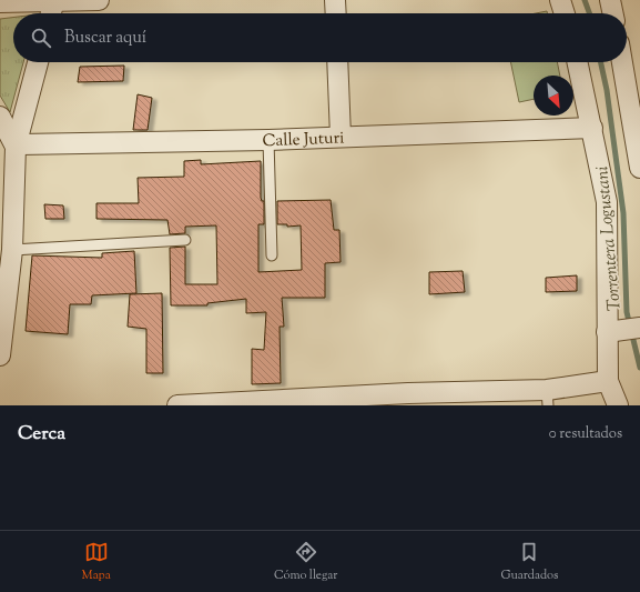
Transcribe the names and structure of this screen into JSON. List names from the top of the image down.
{
  "streets": {
    "street": ["Calle Juturi"]
  },
  "water": ["Torrentera Logustani"],
  "north": "bottom right",
  "page": {
    "search": "Buscar aquí",
    "heading": ["Cerca", "0 resultados"],
    "nav": ["Mapa", "Cómo llegar", "Guardados"]
  }
}
